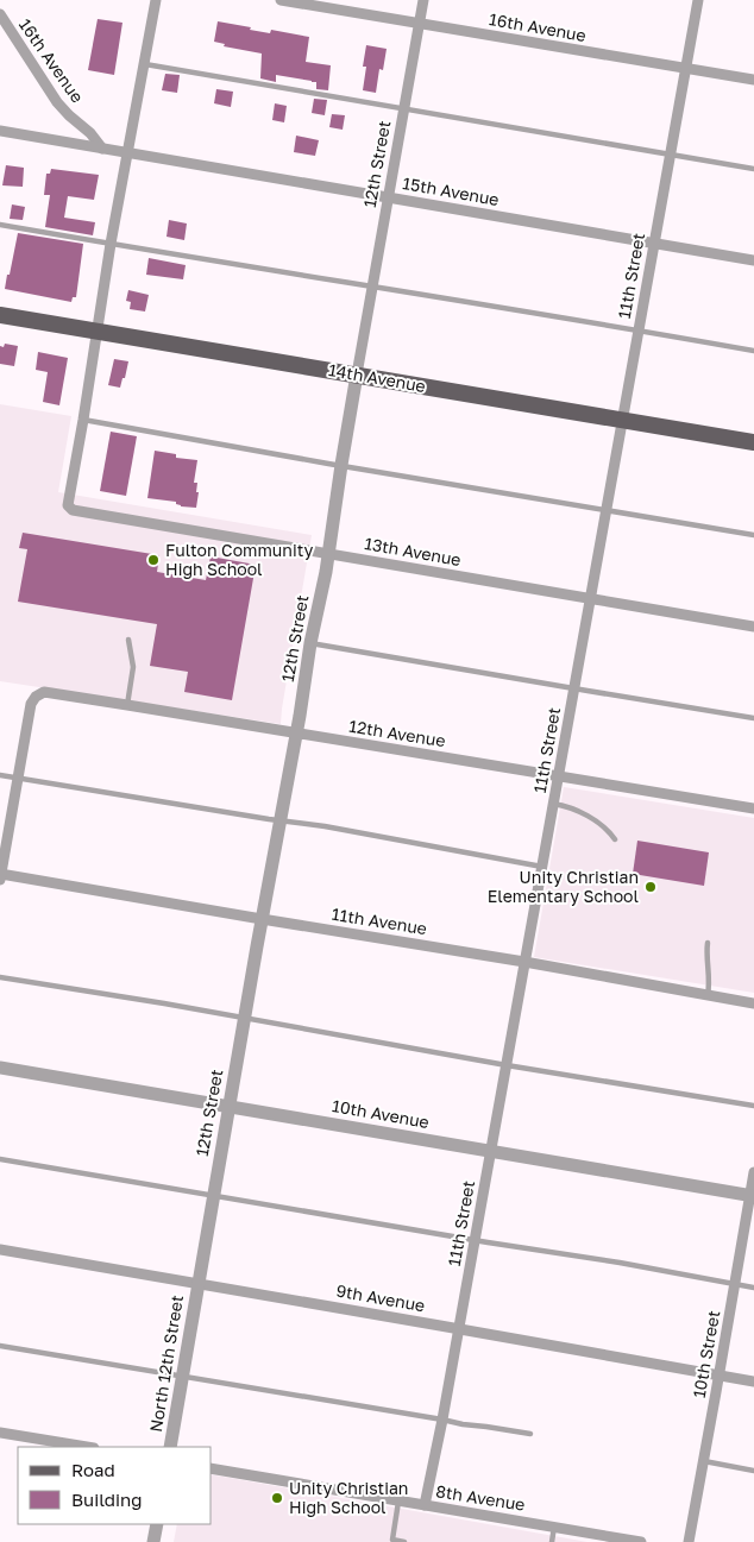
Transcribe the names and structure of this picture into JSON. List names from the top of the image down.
{
  "streets": {
    "main road": ["14th Avenue"],
    "street": [
      "16th Avenue",
      "12th Street",
      "15th Avenue",
      "11th Street",
      "13th Avenue",
      "12th Avenue",
      "11th Avenue",
      "10th Avenue",
      "9th Avenue",
      "10th Street",
      "North 12th Street",
      "8th Avenue"
    ]
  },
  "crossings": [
    ["16th Avenue", "12th Street"],
    ["16th Avenue", "15th Avenue"],
    ["16th Avenue", "11th Street"],
    ["12th Street", "15th Avenue"],
    ["12th Street", "14th Avenue"],
    ["12th Street", "13th Avenue"],
    ["12th Street", "12th Avenue"],
    ["12th Street", "11th Avenue"],
    ["12th Street", "10th Avenue"],
    ["12th Street", "9th Avenue"],
    ["12th Street", "North 12th Street"],
    ["15th Avenue", "11th Street"],
    ["11th Street", "14th Avenue"],
    ["11th Street", "13th Avenue"],
    ["11th Street", "12th Avenue"],
    ["11th Street", "11th Avenue"],
    ["11th Street", "10th Avenue"],
    ["11th Street", "9th Avenue"],
    ["11th Street", "8th Avenue"],
    ["10th Avenue", "10th Street"],
    ["9th Avenue", "10th Street"],
    ["9th Avenue", "North 12th Street"]
  ],
  "places": ["Fulton Community High School", "Unity Christian Elementary School", "Unity Christian High School"],
  "legend": ["Road", "Building"]
}
